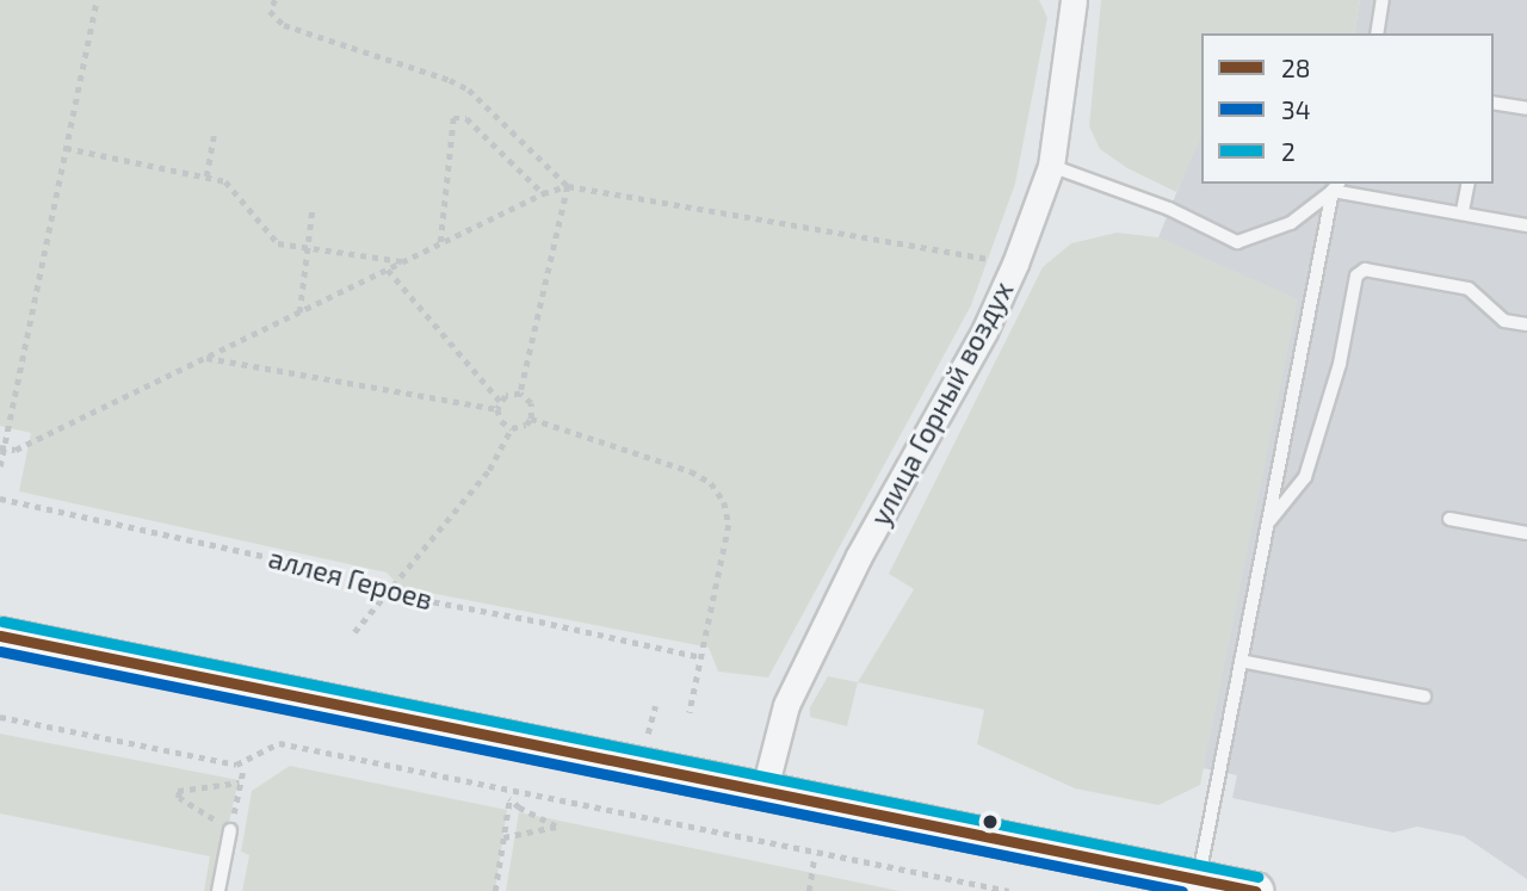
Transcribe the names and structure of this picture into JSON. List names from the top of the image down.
{
  "streets": {
    "street": ["улица Горный воздух"],
    "path": ["аллея Героев"]
  },
  "lines": ["transit line 2", "transit line 28", "transit line 34"],
  "legend": ["28", "34", "2"]
}
